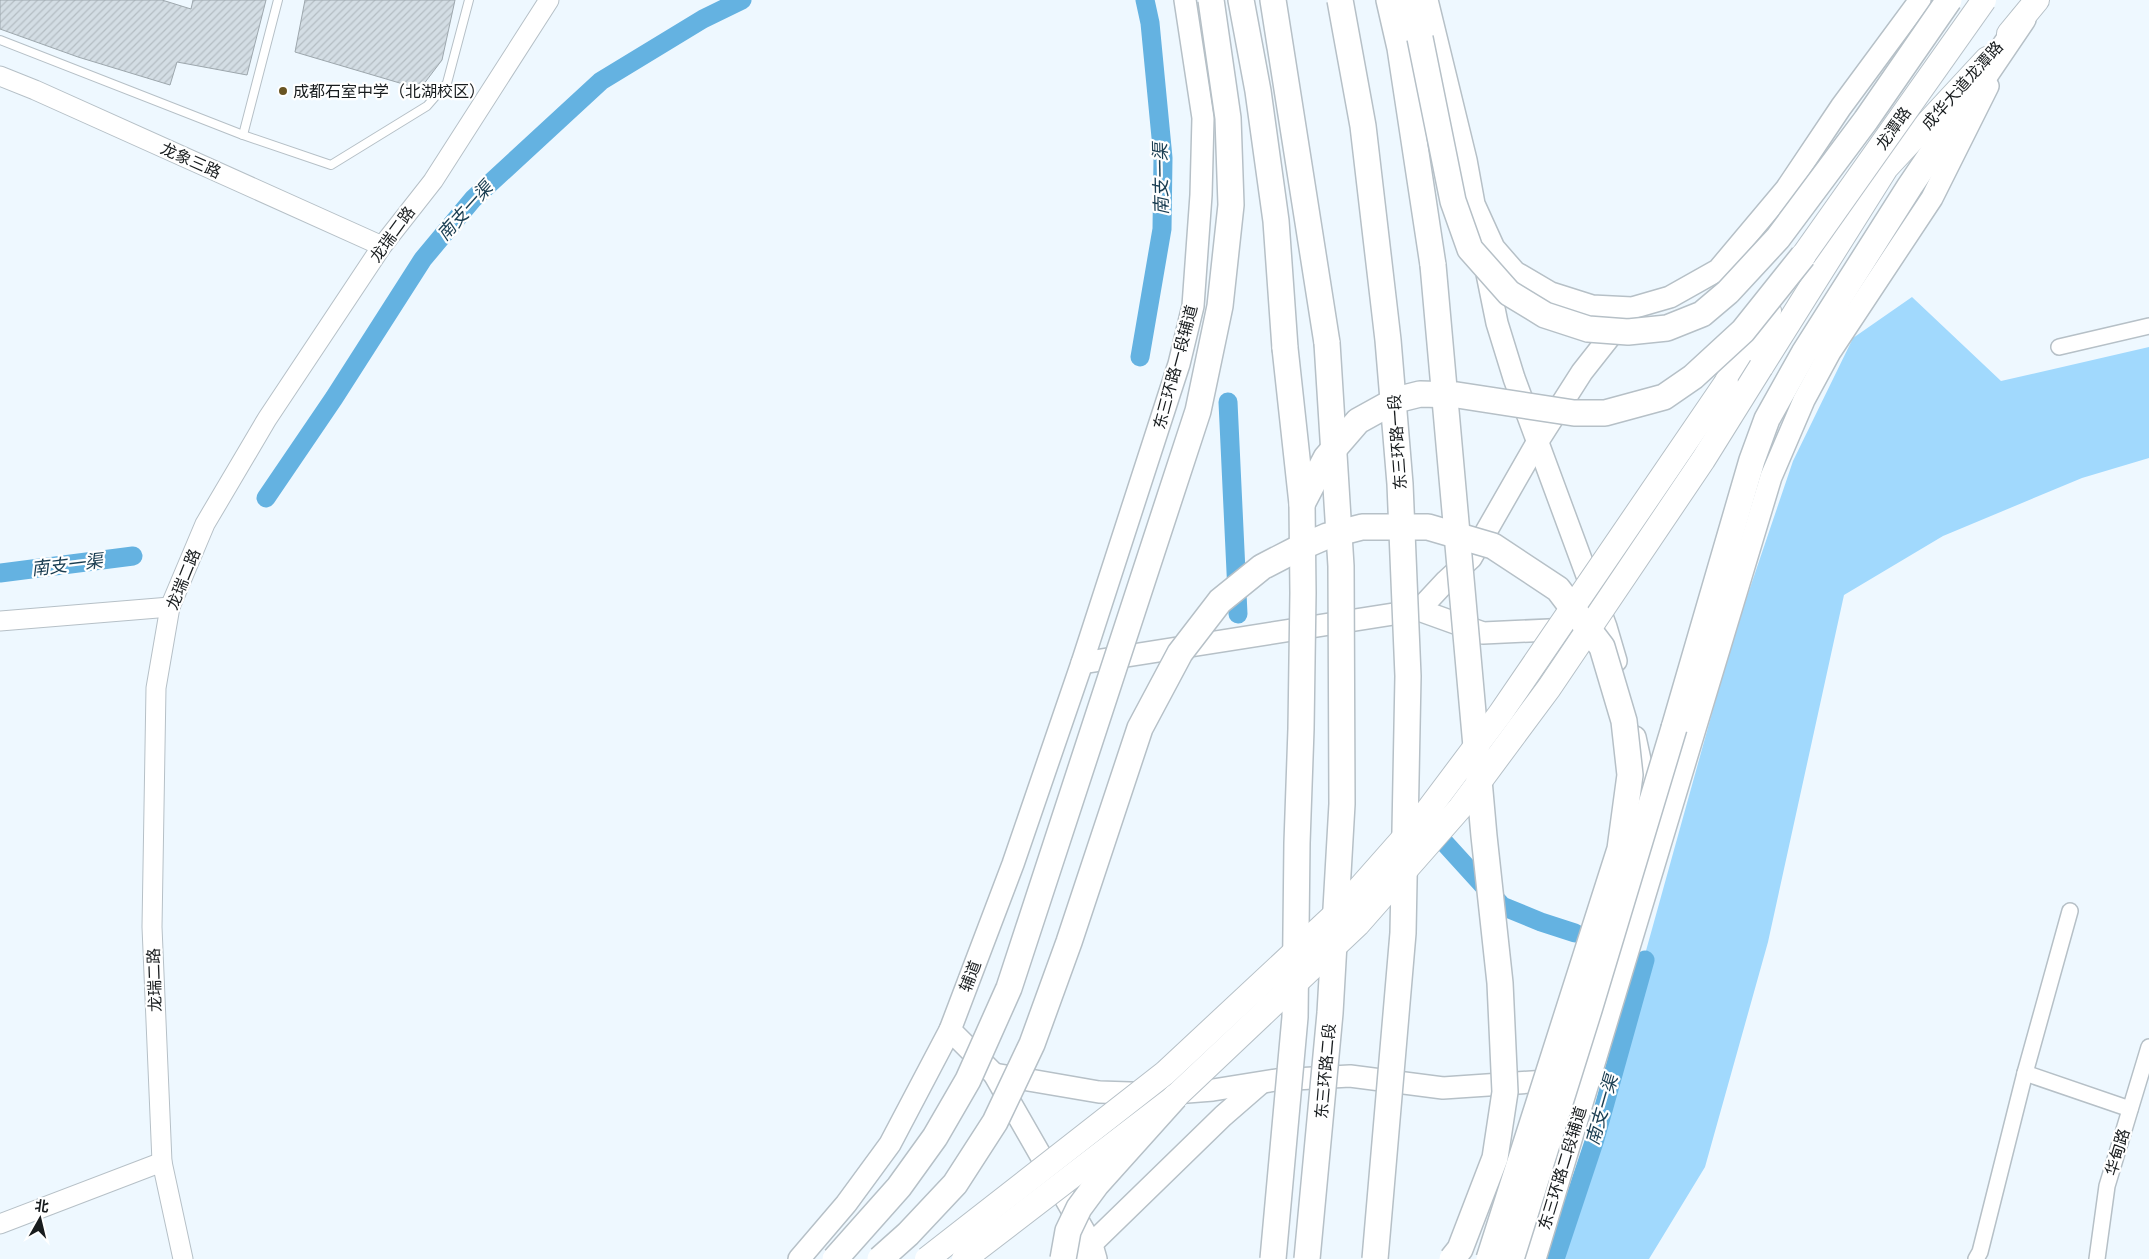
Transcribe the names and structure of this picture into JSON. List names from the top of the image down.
{
  "streets": {
    "highway": ["东三环路一段", "东三环路二段"],
    "main road": [
      "成华大道龙潭路",
      "龙潭路",
      "东三环路一段辅道",
      "辅道",
      "东三环路二段辅道"
    ],
    "street": ["龙象三路", "龙瑞二路", "华甸路"]
  },
  "crossings": [
    ["成华大道龙潭路", "东三环路二段辅道"],
    ["龙象三路", "龙瑞二路"],
    ["东三环路一段辅道", "辅道"]
  ],
  "water": ["南支一渠"],
  "places": ["成都石室中学（北湖校区）"],
  "north": "top"
}
